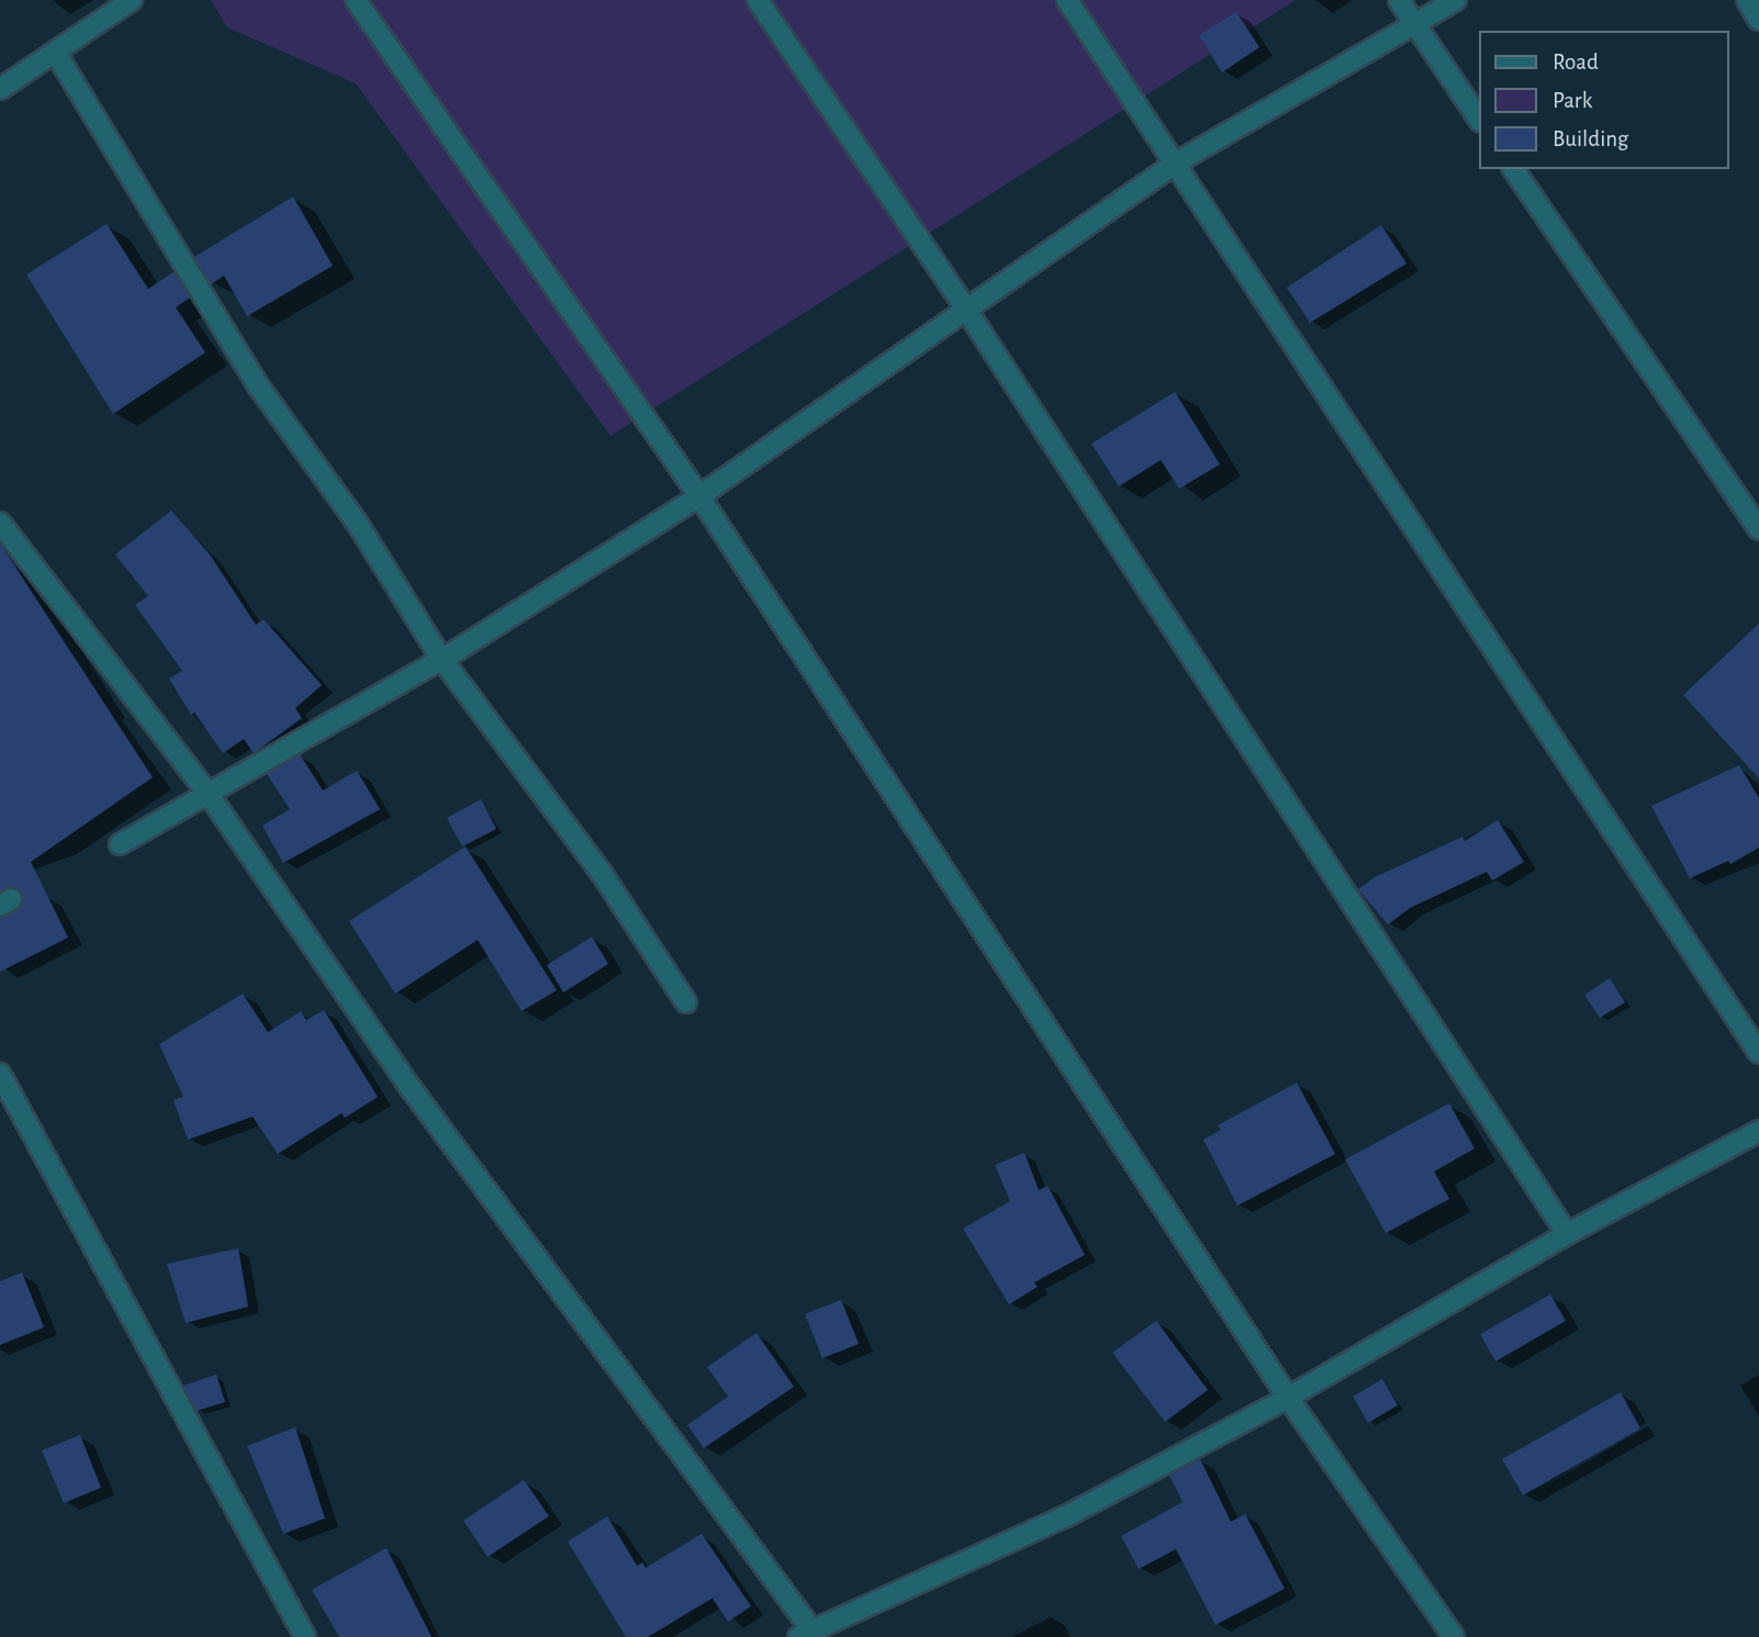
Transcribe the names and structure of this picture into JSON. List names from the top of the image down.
{
  "legend": ["Road", "Park", "Building"]
}
